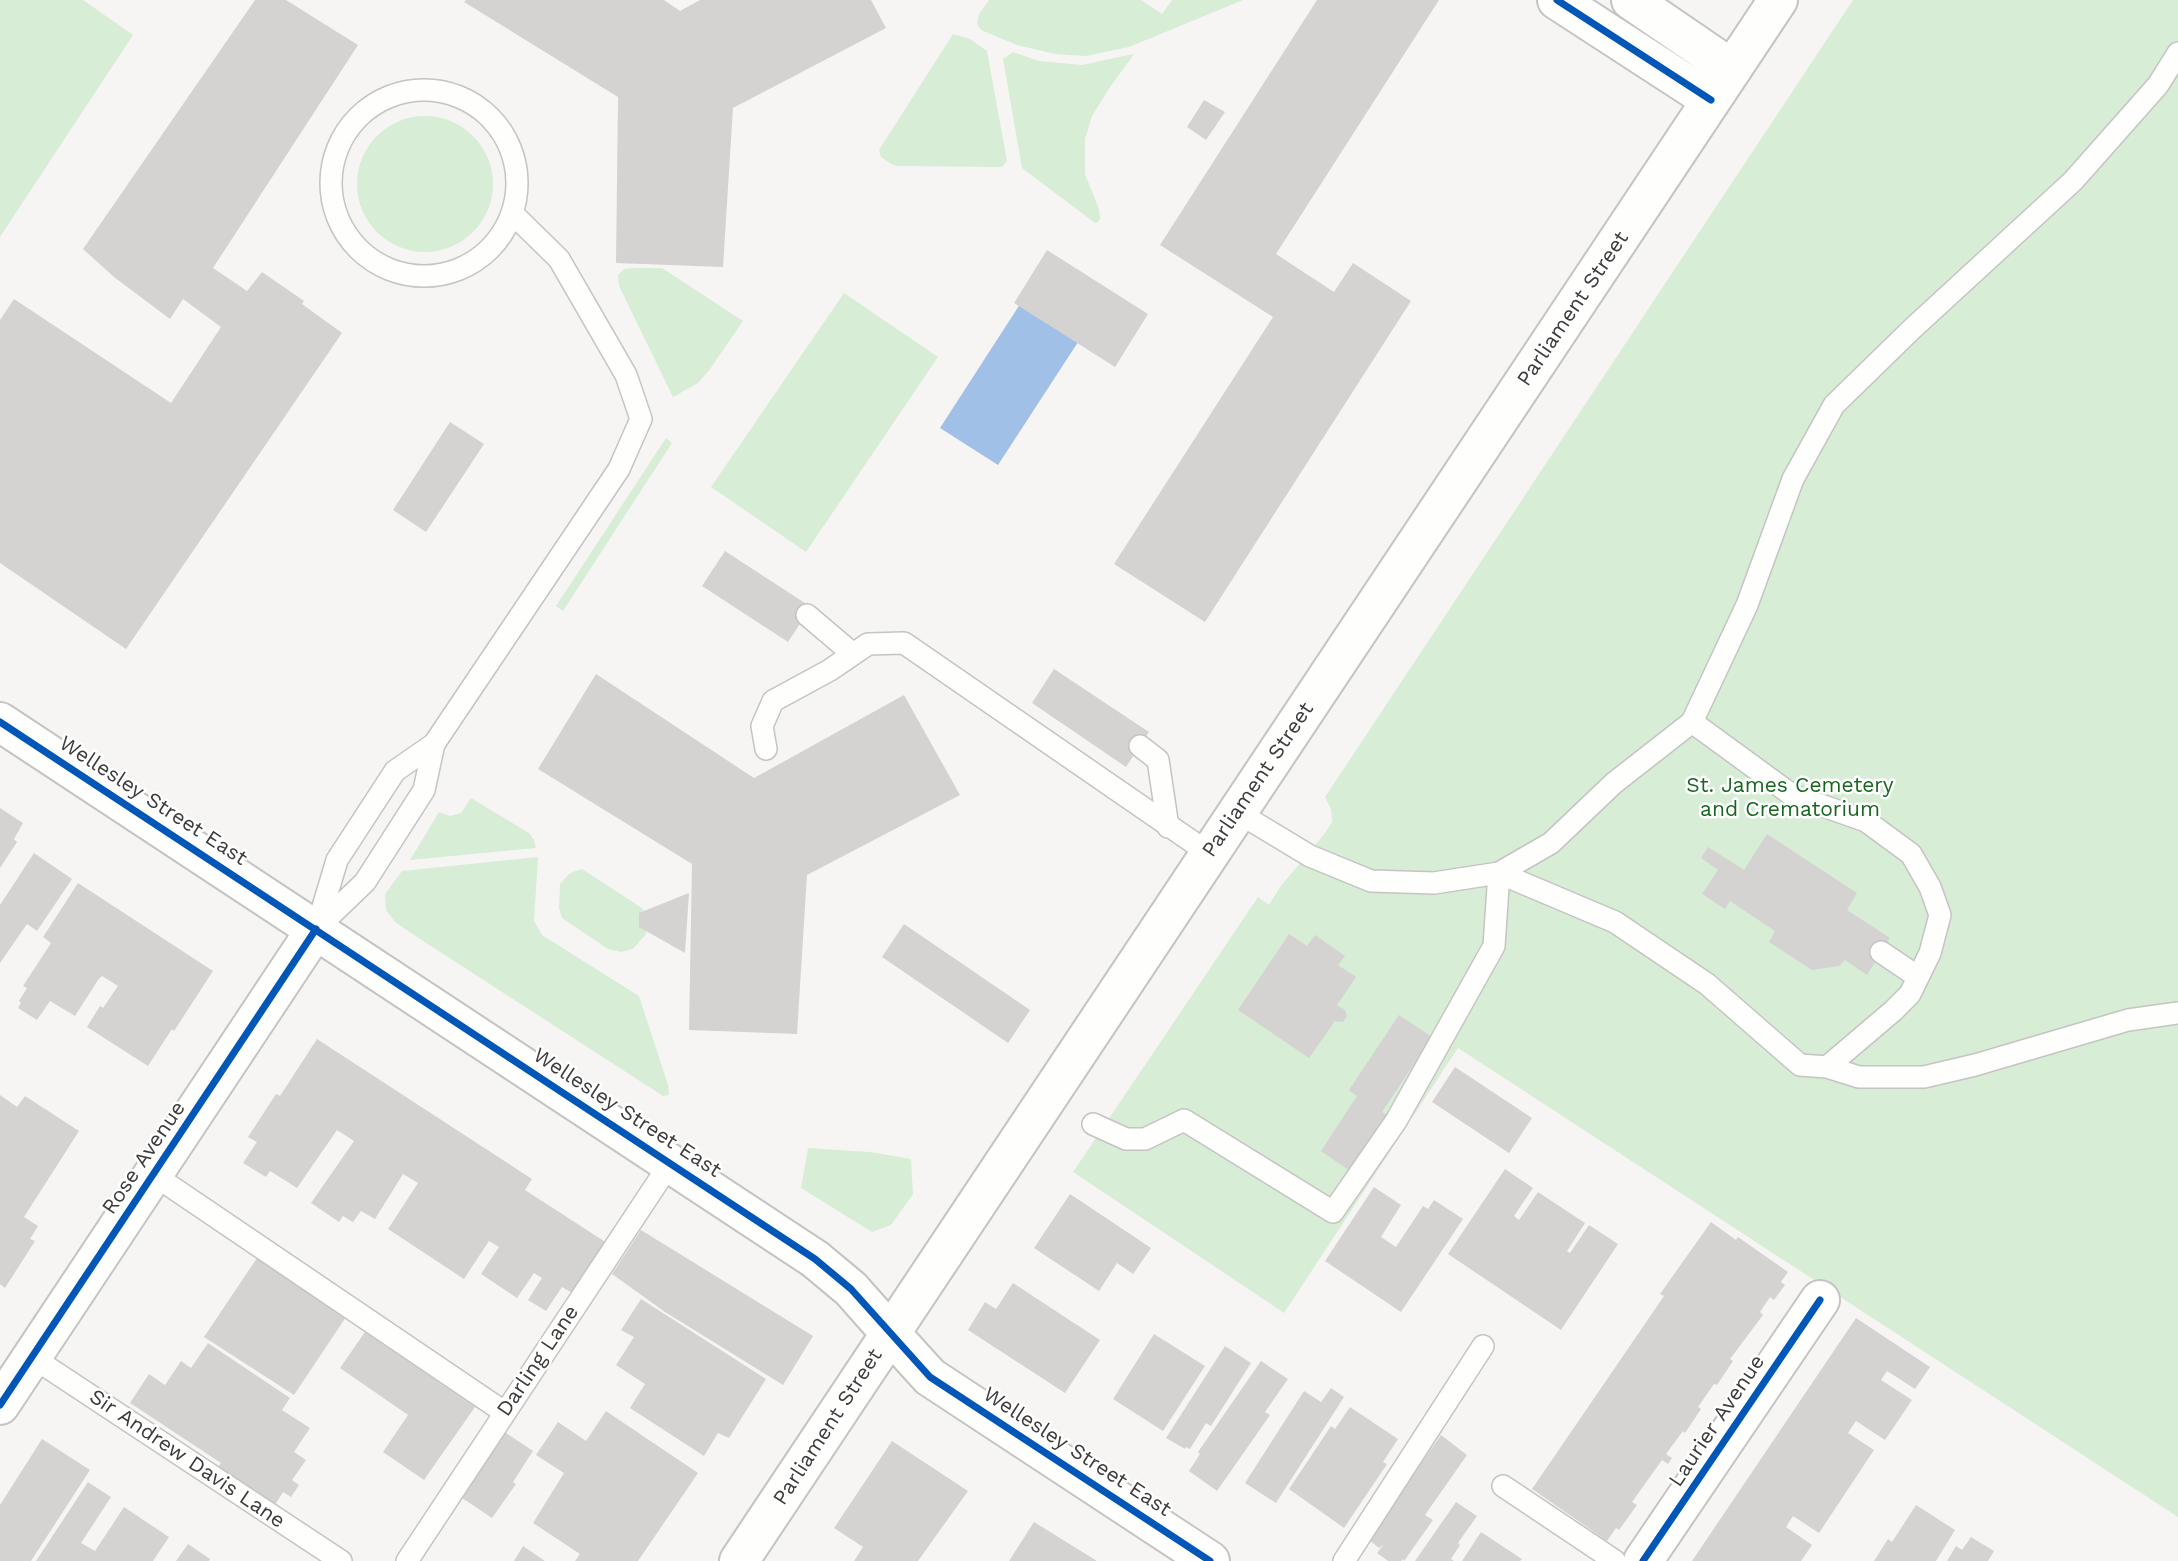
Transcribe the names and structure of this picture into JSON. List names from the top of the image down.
{
  "streets": {
    "street": [
      "Parliament Street",
      "Wellesley Street East",
      "Rose Avenue",
      "Laurier Avenue"
    ],
    "lane": ["Darling Lane", "Sir Andrew Davis Lane"]
  },
  "crossings": [
    ["Parliament Street", "Wellesley Street East"],
    ["Wellesley Street East", "Rose Avenue"],
    ["Wellesley Street East", "Darling Lane"],
    ["Rose Avenue", "Sir Andrew Davis Lane"]
  ],
  "parks": ["St. James Cemetery and Crematorium"]
}
